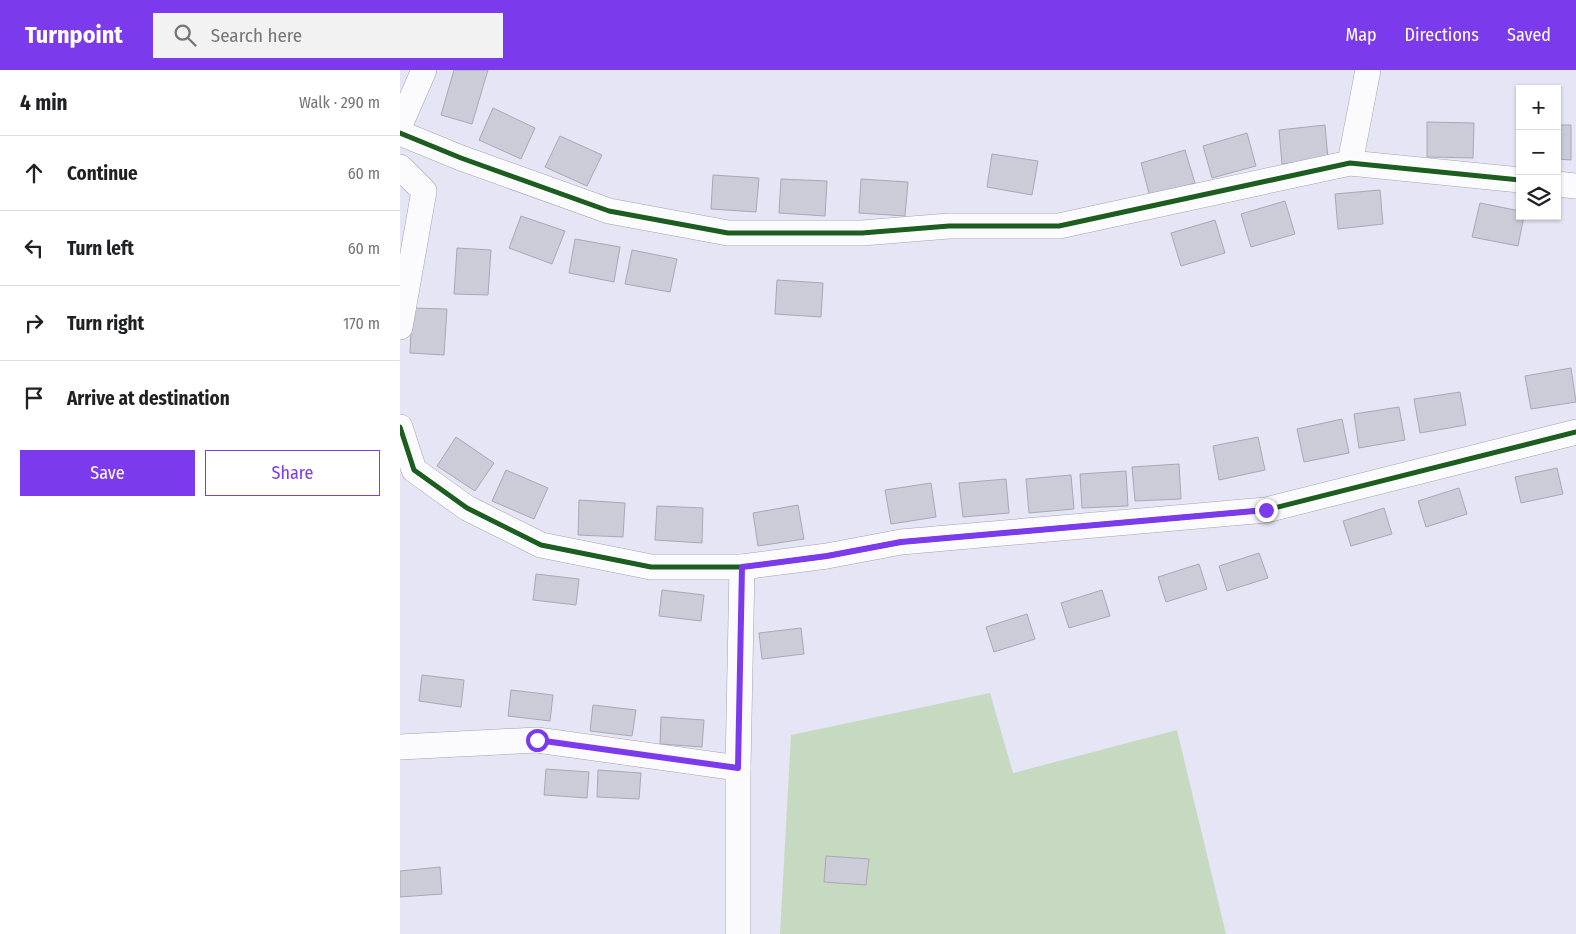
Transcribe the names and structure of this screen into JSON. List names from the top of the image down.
{
  "page": {
    "header": "Turnpoint",
    "search": "Search here",
    "nav": ["Map", "Directions", "Saved"],
    "heading": ["4 min", "Walk · 290 m"],
    "map_buttons": ["+", "−"],
    "list": [
      ["Continue", "60 m"],
      ["Turn left", "60 m"],
      ["Turn right", "170 m"],
      "Arrive at destination"
    ],
    "buttons": ["Save", "Share"]
  }
}
